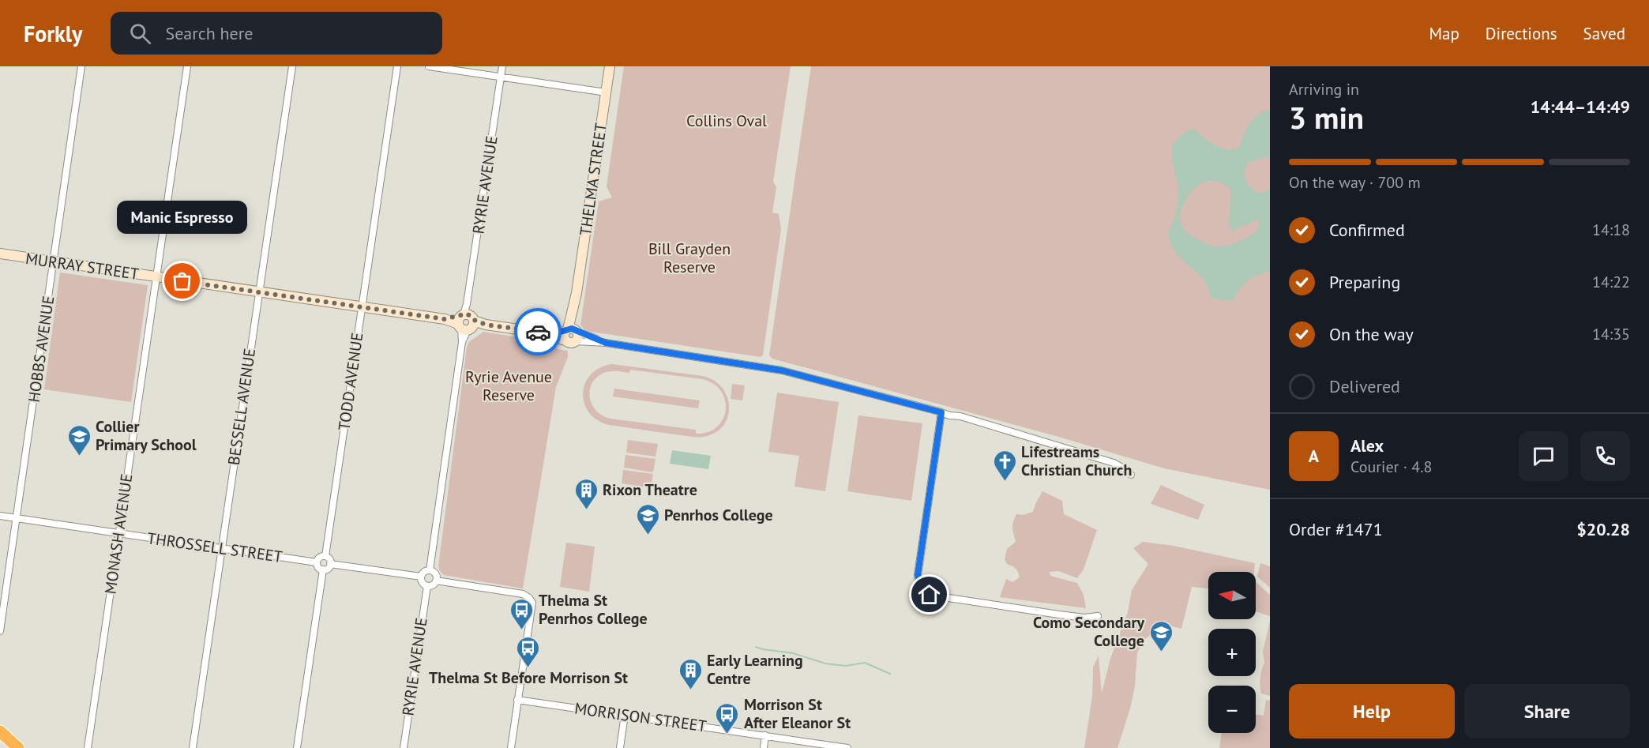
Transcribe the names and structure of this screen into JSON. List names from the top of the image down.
{
  "streets": {
    "main road": ["THELMA STREET", "MURRAY STREET"],
    "street": [
      "RYRIE AVENUE",
      "HOBBS AVENUE",
      "TODD AVENUE",
      "BESSELL AVENUE",
      "MONASH AVENUE",
      "THROSSELL STREET",
      "MORRISON STREET"
    ]
  },
  "crossings": [
    ["RYRIE AVENUE", "MURRAY STREET"],
    ["MURRAY STREET", "HOBBS AVENUE"],
    ["MURRAY STREET", "TODD AVENUE"],
    ["MURRAY STREET", "BESSELL AVENUE"],
    ["MURRAY STREET", "MONASH AVENUE"],
    ["HOBBS AVENUE", "THROSSELL STREET"],
    ["TODD AVENUE", "THROSSELL STREET"],
    ["BESSELL AVENUE", "THROSSELL STREET"],
    ["MONASH AVENUE", "THROSSELL STREET"]
  ],
  "parks": ["Collins Oval", "Bill Grayden Reserve", "Ryrie Avenue Reserve"],
  "places": {
    "other": ["Manic Espresso"],
    "school or university": ["Collier Primary School", "Penrhos College", "Como Secondary College"],
    "church": ["Lifestreams Christian Church"],
    "building": ["Rixon Theatre", "Early Learning Centre"],
    "bus stop": ["Thelma St Penrhos College", "Thelma St Before Morrison St", "Morrison St After Eleanor St"]
  },
  "north": "left",
  "page": {
    "header": "Forkly",
    "search": "Search here",
    "nav": ["Map", "Directions", "Saved"],
    "heading": ["3 min", "Arriving in", "14:44–14:49"],
    "panel": [
      "Alex",
      "Courier · 4.8",
      "Order #1471",
      "$20.28"
    ],
    "bar": "On the way · 700 m",
    "bubble": "Manic Espresso",
    "list": [
      ["Confirmed", "14:18"],
      ["Preparing", "14:22"],
      ["On the way", "14:35"],
      "Delivered"
    ],
    "round": "A",
    "map_buttons": ["+", "−"],
    "buttons": ["Help", "Share"]
  }
}
